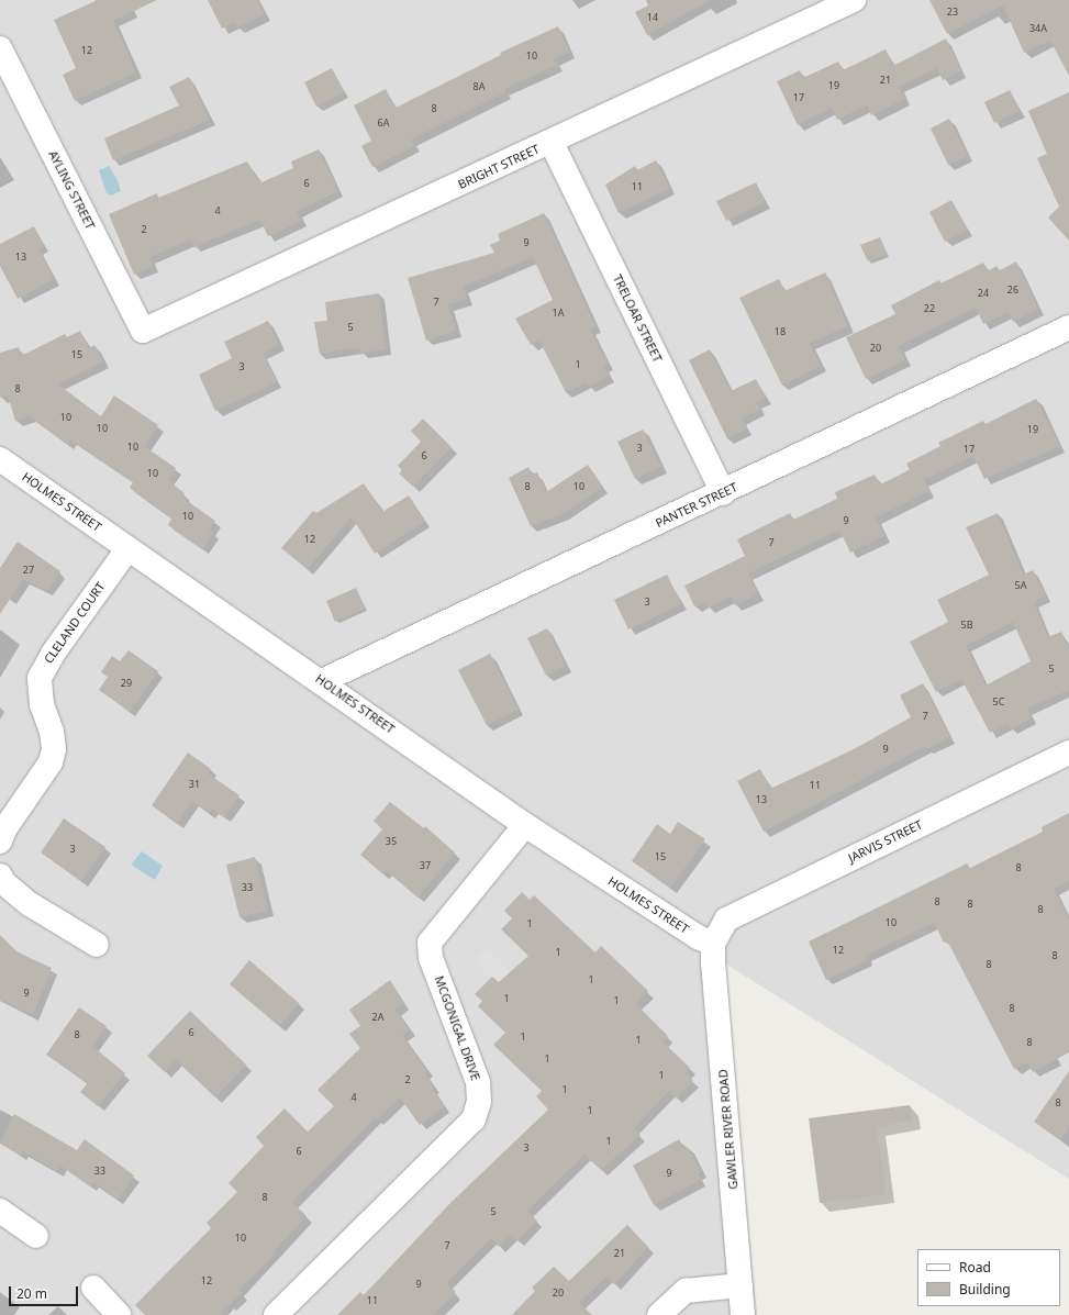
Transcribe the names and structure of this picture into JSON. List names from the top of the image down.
{
  "streets": {
    "street": [
      "BRIGHT STREET",
      "AYLING STREET",
      "TRELOAR STREET",
      "HOLMES STREET",
      "PANTER STREET",
      "CLELAND COURT",
      "JARVIS STREET",
      "MCGONIGAL DRIVE",
      "GAWLER RIVER ROAD"
    ]
  },
  "crossings": [
    ["BRIGHT STREET", "AYLING STREET"],
    ["BRIGHT STREET", "TRELOAR STREET"],
    ["TRELOAR STREET", "PANTER STREET"],
    ["HOLMES STREET", "PANTER STREET"],
    ["HOLMES STREET", "CLELAND COURT"],
    ["HOLMES STREET", "JARVIS STREET"],
    ["HOLMES STREET", "MCGONIGAL DRIVE"],
    ["HOLMES STREET", "GAWLER RIVER ROAD"],
    ["JARVIS STREET", "GAWLER RIVER ROAD"]
  ],
  "house_numbers": [
    "23",
    "14",
    "34A",
    "12",
    "10",
    "21",
    "19",
    "8A",
    "17",
    "8",
    "6A",
    "6",
    "11",
    "4",
    "2",
    "9",
    "13",
    "26",
    "24",
    "7",
    "22",
    "1A",
    "5",
    "18",
    "20",
    "15",
    "1",
    "3",
    "8",
    "10",
    "10",
    "19",
    "10",
    "3",
    "17",
    "6",
    "10",
    "8",
    "10",
    "10",
    "9",
    "12",
    "7",
    "27",
    "5A",
    "3",
    "5B",
    "5",
    "29",
    "5C",
    "7",
    "9",
    "31",
    "11",
    "13",
    "35",
    "3",
    "15",
    "37",
    "8",
    "33",
    "8",
    "8",
    "8",
    "10",
    "1",
    "12",
    "1",
    "8",
    "8",
    "1",
    "9",
    "1",
    "1",
    "8",
    "2A",
    "6",
    "8",
    "1",
    "1",
    "8",
    "1",
    "1",
    "2",
    "1",
    "4",
    "8",
    "1",
    "1",
    "3",
    "6",
    "33",
    "9",
    "8",
    "5",
    "10",
    "7",
    "21",
    "12",
    "9",
    "20",
    "11"
  ],
  "legend": ["Road", "Building"],
  "scale_bar": "20 m"
}
